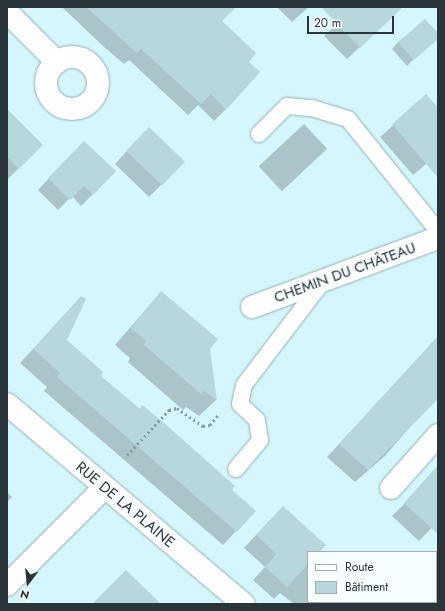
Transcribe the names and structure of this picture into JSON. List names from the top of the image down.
{
  "streets": {
    "street": ["CHEMIN DU CHÂTEAU", "RUE DE LA PLAINE"]
  },
  "legend": ["Route", "Bâtiment"],
  "scale_bar": "20 m",
  "north": "bottom"
}
